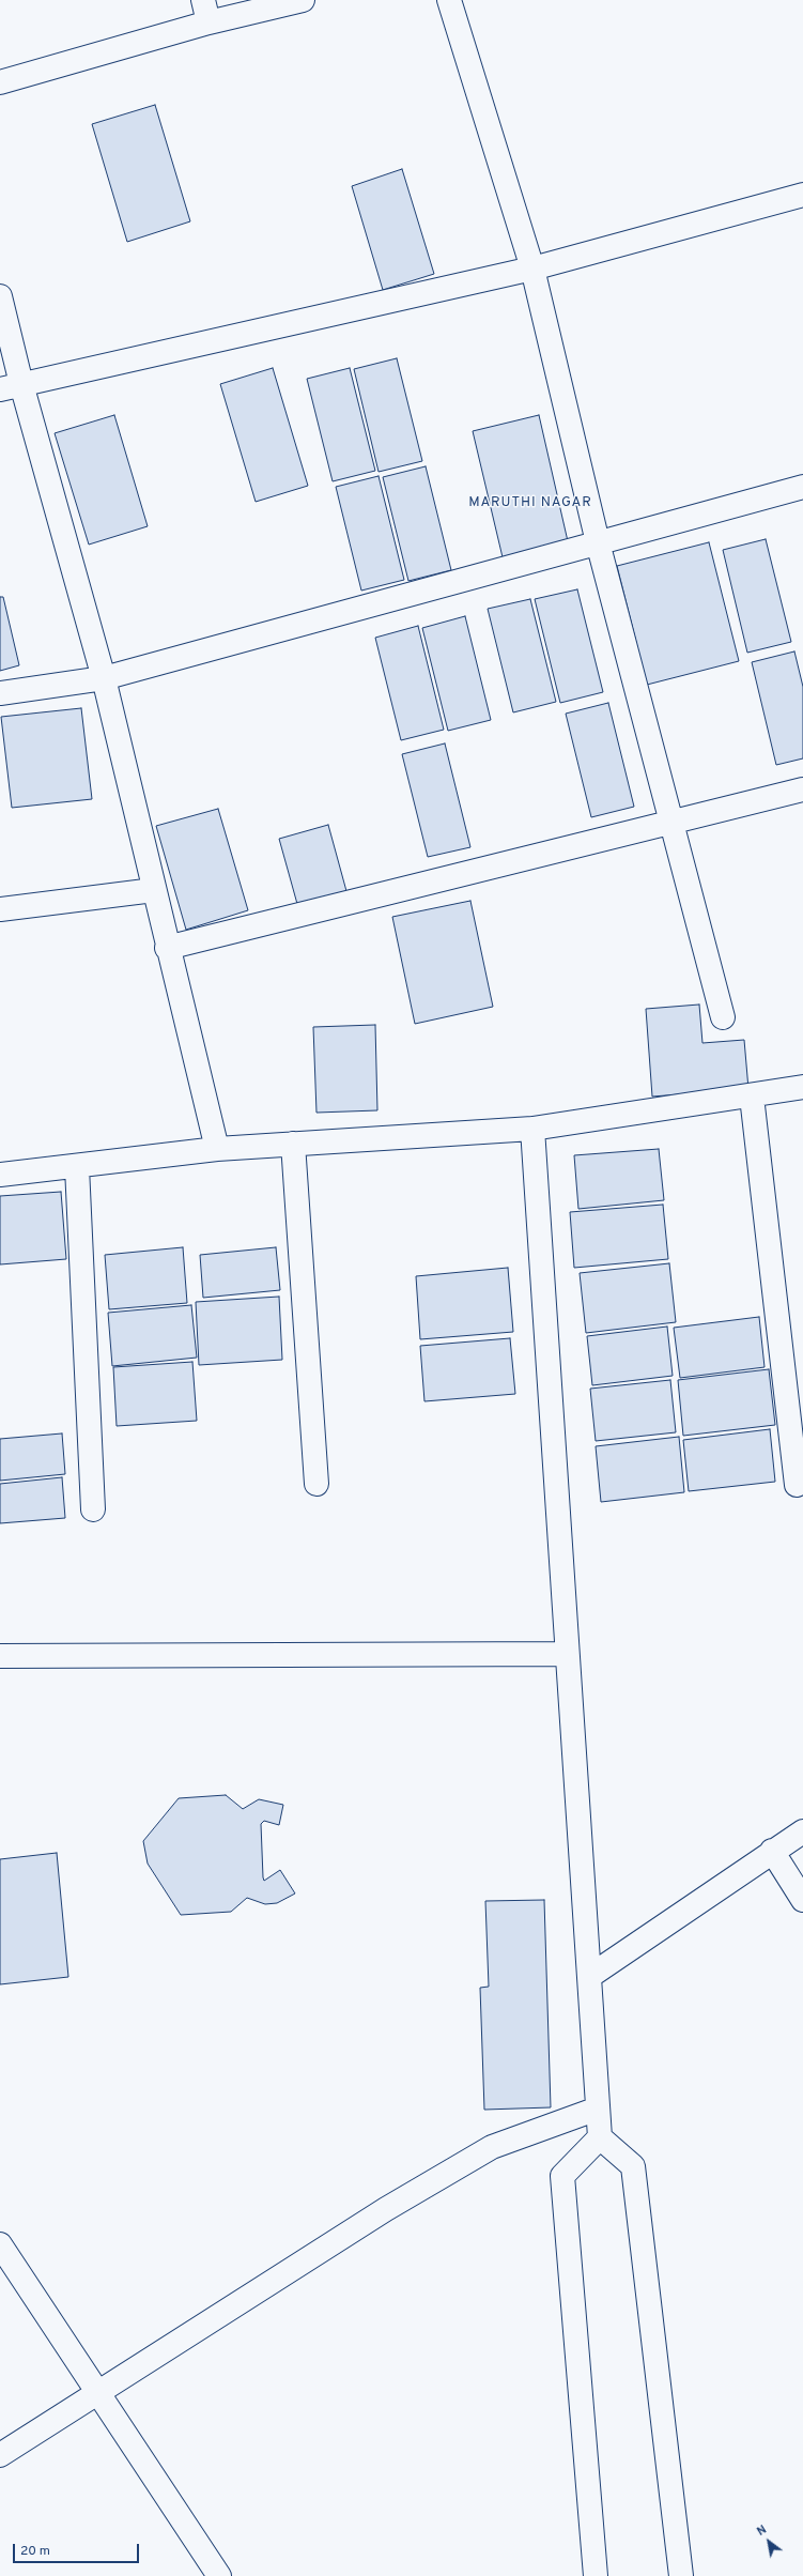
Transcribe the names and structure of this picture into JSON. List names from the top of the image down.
{
  "districts": ["MARUTHI NAGAR"],
  "scale_bar": "20 m",
  "north": "top left"
}
